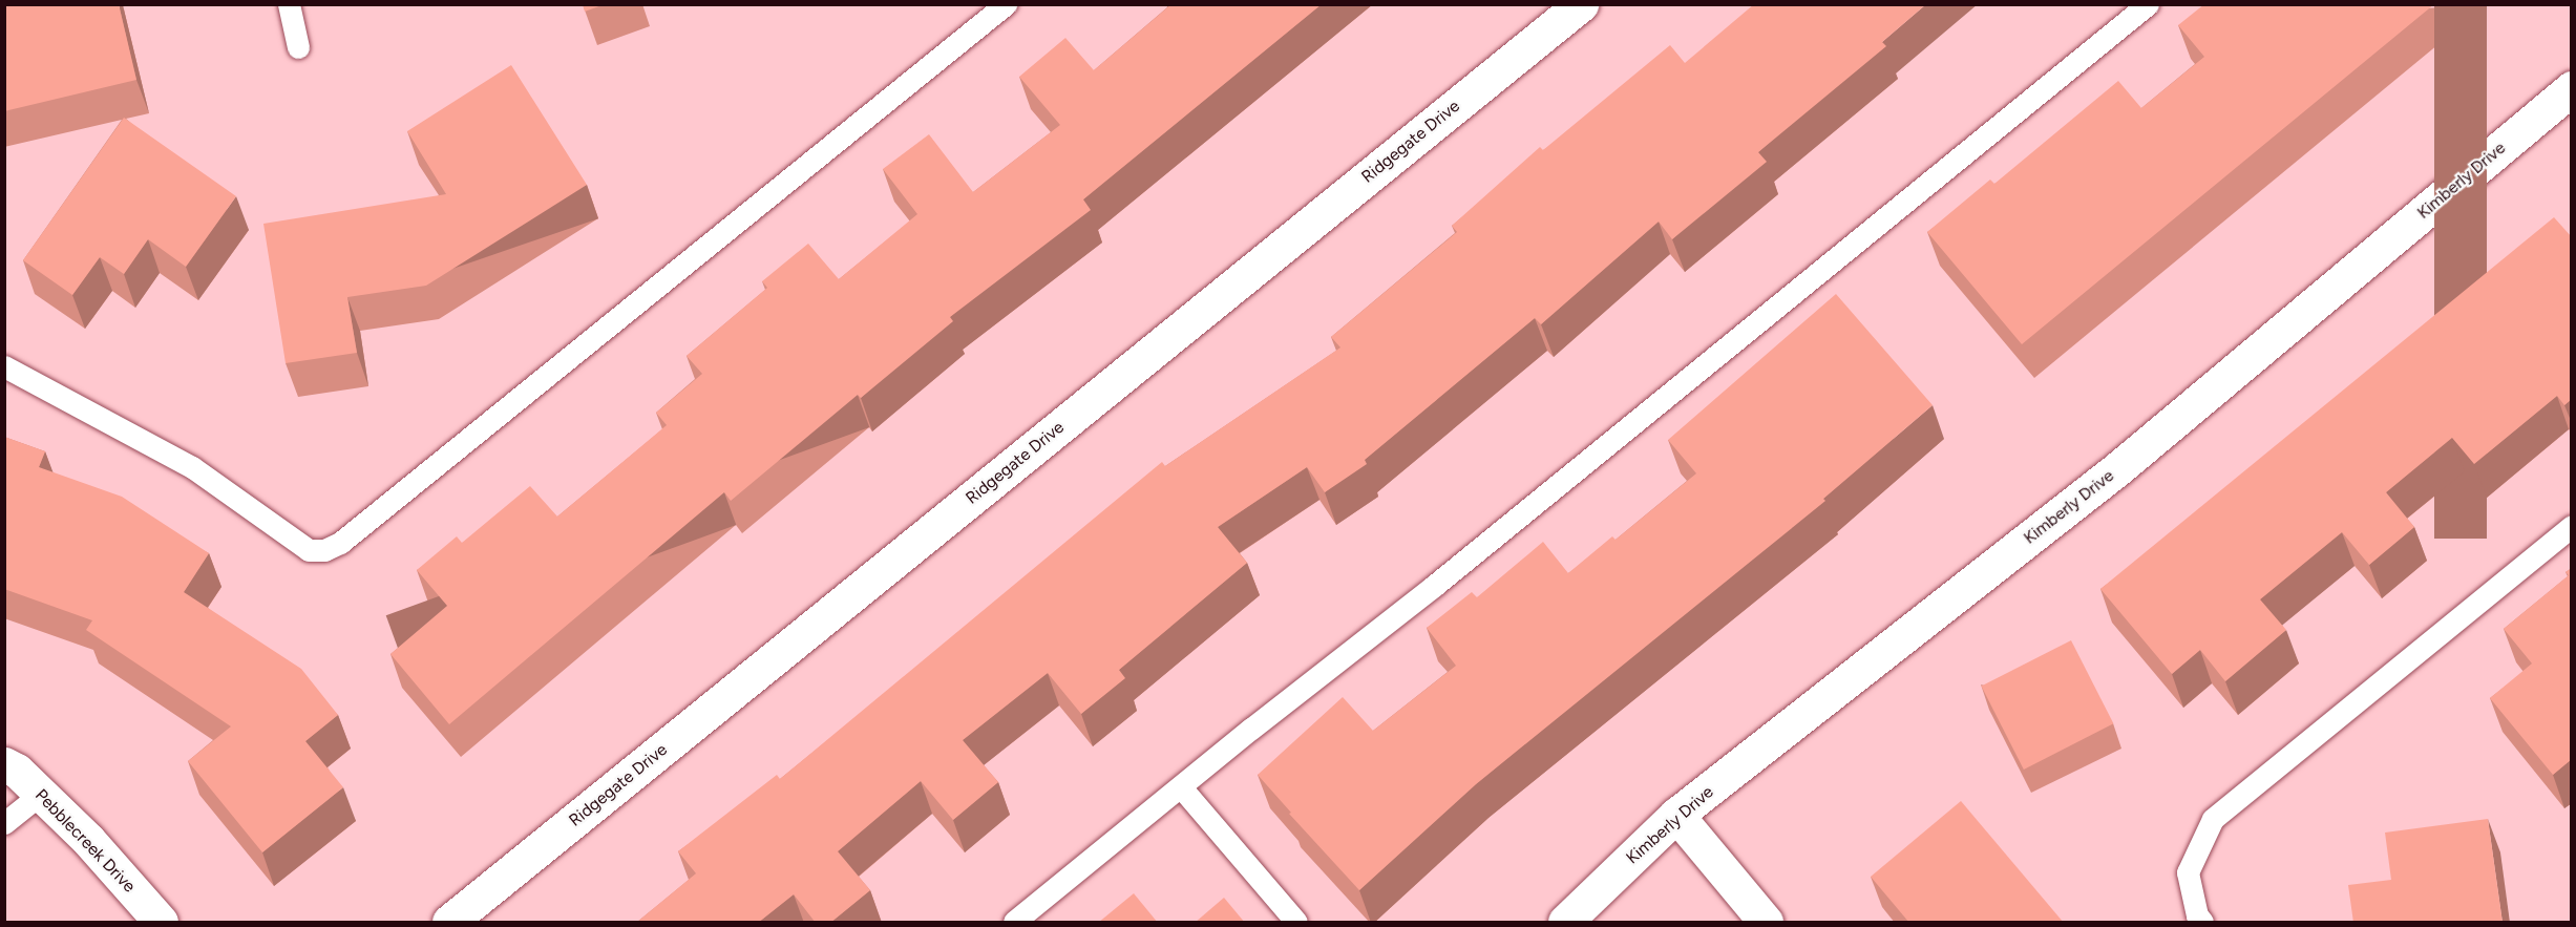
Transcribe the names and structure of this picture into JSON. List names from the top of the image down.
{
  "streets": {
    "street": ["Ridgegate Drive", "Kimberly Drive", "Pebblecreek Drive"]
  }
}
